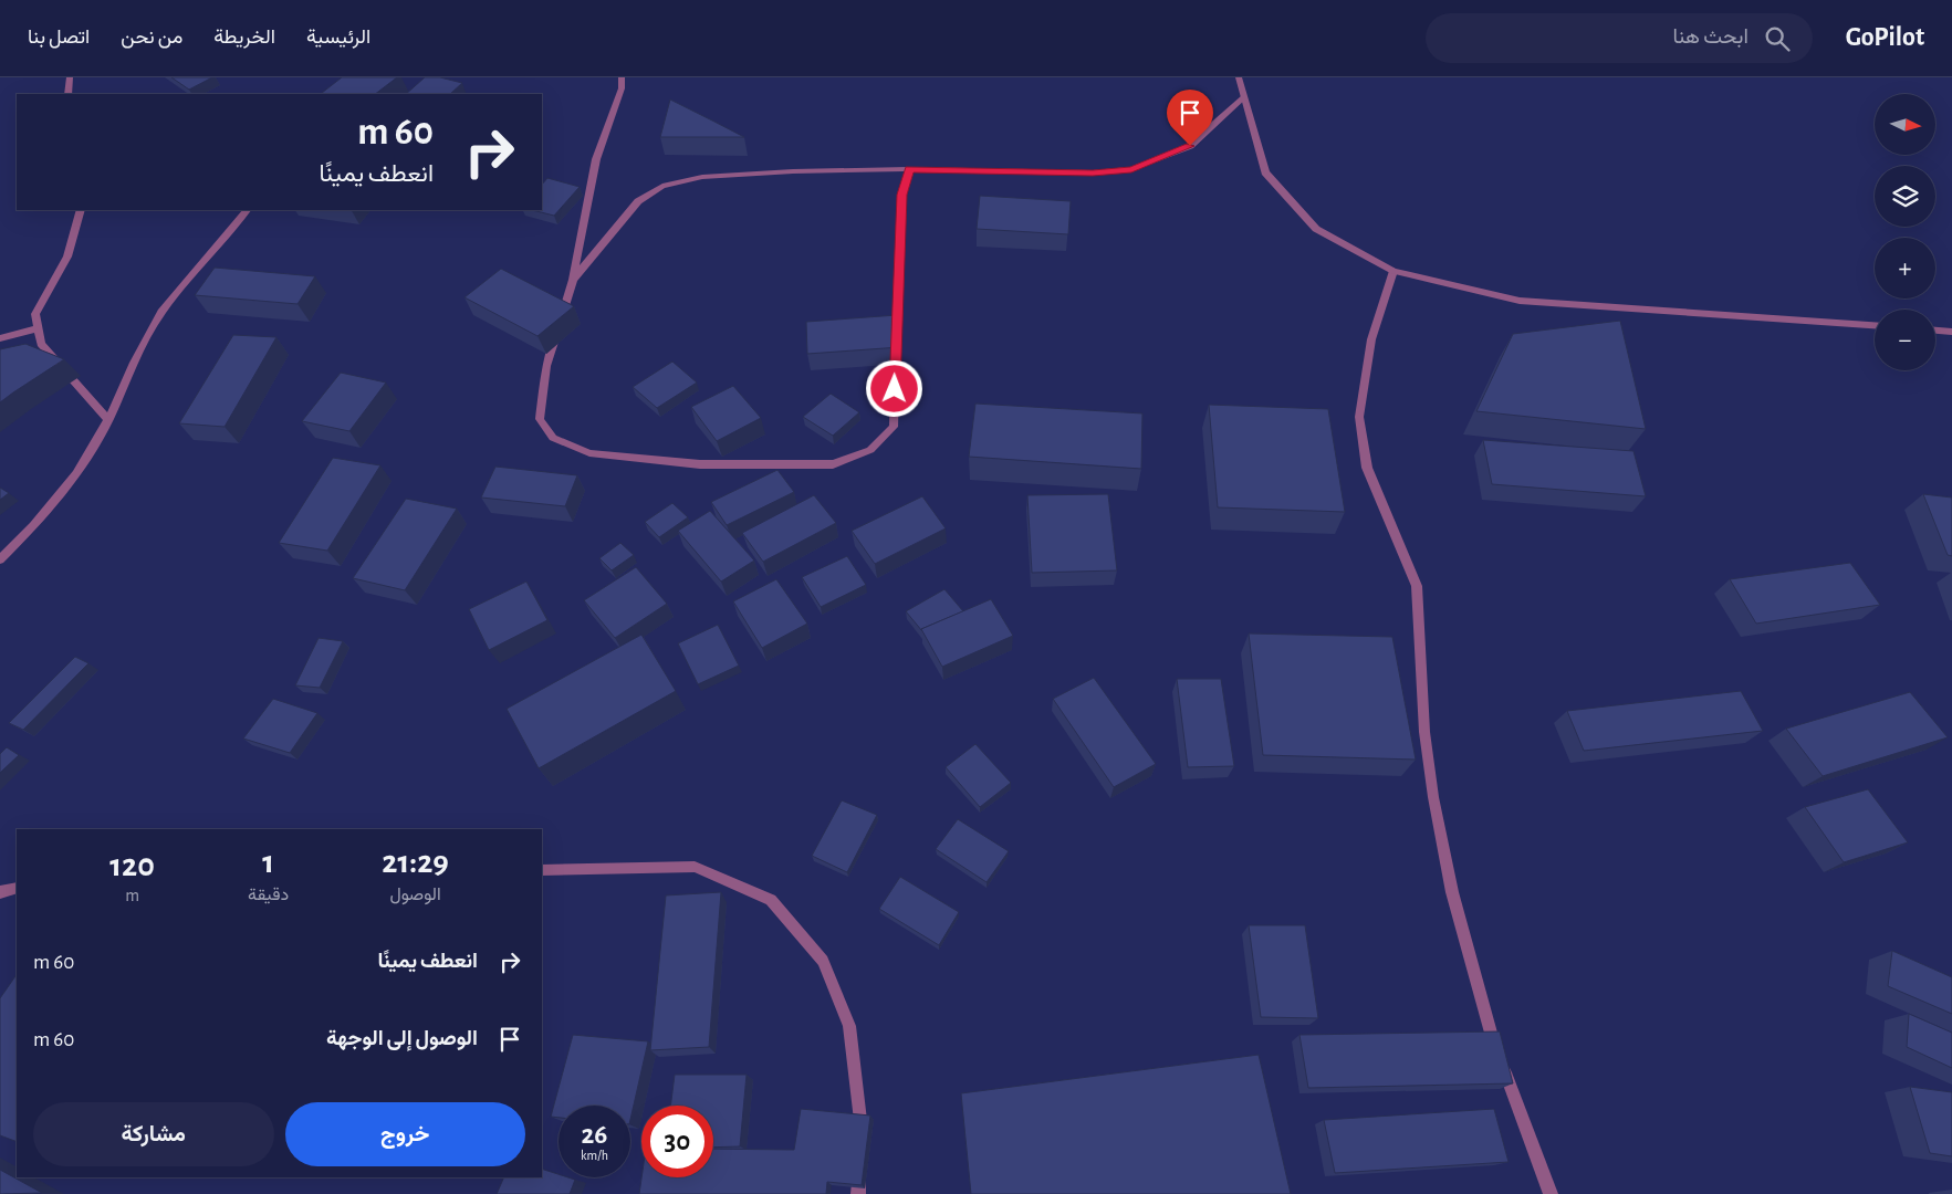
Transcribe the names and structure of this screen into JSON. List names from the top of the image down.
{
  "north": "right",
  "page": {
    "header": "GoPilot",
    "search": "ابحث هنا",
    "nav": [
      "الرئيسية",
      "الخريطة",
      "من نحن",
      "اتصل بنا"
    ],
    "map_buttons": ["+", "−"],
    "turn": ["60 m", "انعطف يمينًا"],
    "eta": [
      "21:29",
      "الوصول",
      "1",
      "دقيقة",
      "120",
      "m"
    ],
    "list": [
      {
        "name": "انعطف يمينًا",
        "value": "60 m"
      },
      {
        "name": "الوصول إلى الوجهة",
        "value": "60 m"
      }
    ],
    "buttons": ["خروج", "مشاركة"],
    "speed": "26 km/h",
    "limit": "30"
  }
}
